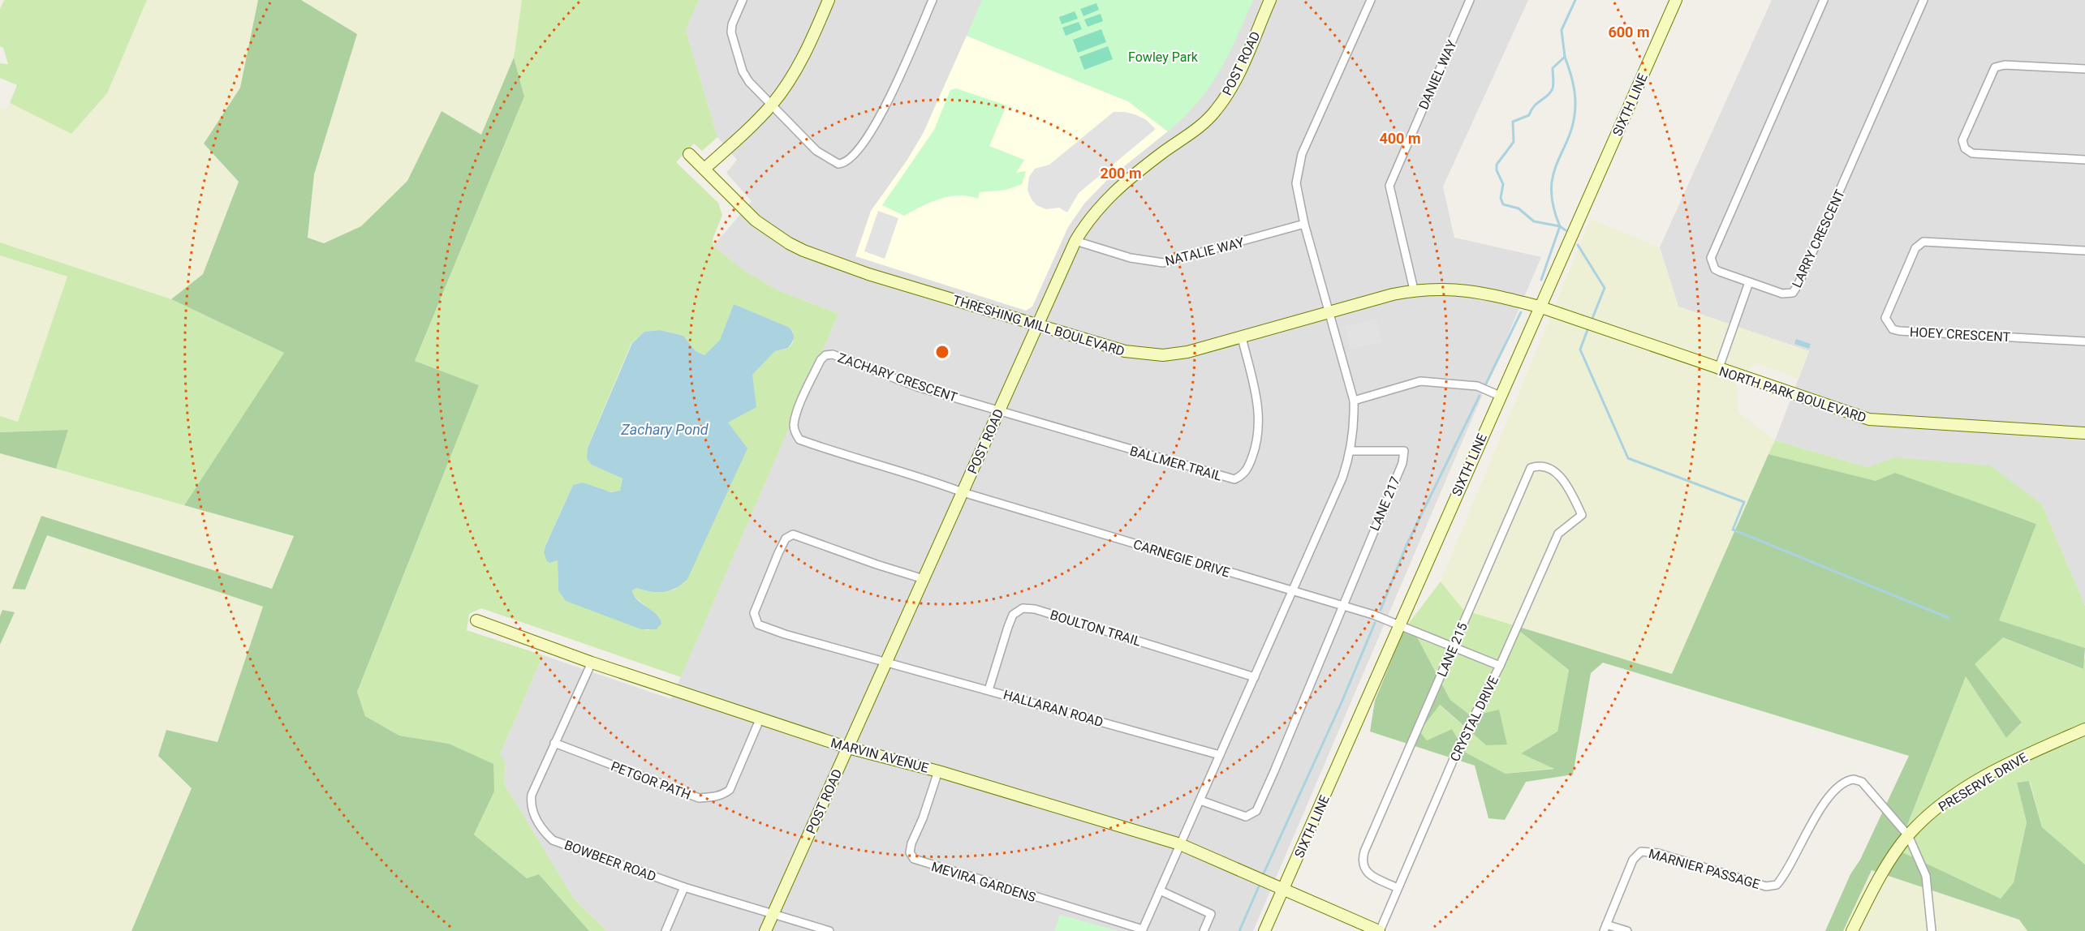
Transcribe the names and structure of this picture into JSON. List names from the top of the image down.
{
  "streets": {
    "street": [
      "POST ROAD",
      "DANIEL WAY",
      "SIXTH LINE",
      "LARRY CRESCENT",
      "NATALIE WAY",
      "THRESHING MILL BOULEVARD",
      "HOEY CRESCENT",
      "ZACHARY CRESCENT",
      "NORTH PARK BOULEVARD",
      "BALLMER TRAIL",
      "LANE 217",
      "CARNEGIE DRIVE",
      "BOULTON TRAIL",
      "LANE 215",
      "HALLARAN ROAD",
      "CRYSTAL DRIVE",
      "MARVIN AVENUE",
      "PETGOR PATH",
      "PRESERVE DRIVE",
      "BOWBEER ROAD",
      "MARNIER PASSAGE",
      "MEVIRA GARDENS"
    ]
  },
  "crossings": [
    ["POST ROAD", "NATALIE WAY"],
    ["POST ROAD", "THRESHING MILL BOULEVARD"],
    ["POST ROAD", "ZACHARY CRESCENT"],
    ["POST ROAD", "BALLMER TRAIL"],
    ["POST ROAD", "CARNEGIE DRIVE"],
    ["POST ROAD", "HALLARAN ROAD"],
    ["POST ROAD", "MARVIN AVENUE"],
    ["POST ROAD", "BOWBEER ROAD"],
    ["DANIEL WAY", "THRESHING MILL BOULEVARD"],
    ["SIXTH LINE", "THRESHING MILL BOULEVARD"],
    ["SIXTH LINE", "NORTH PARK BOULEVARD"],
    ["SIXTH LINE", "CARNEGIE DRIVE"],
    ["SIXTH LINE", "MARVIN AVENUE"],
    ["THRESHING MILL BOULEVARD", "NORTH PARK BOULEVARD"],
    ["THRESHING MILL BOULEVARD", "BALLMER TRAIL"],
    ["ZACHARY CRESCENT", "BALLMER TRAIL"],
    ["ZACHARY CRESCENT", "CARNEGIE DRIVE"],
    ["LANE 217", "CARNEGIE DRIVE"],
    ["CARNEGIE DRIVE", "LANE 215"],
    ["CARNEGIE DRIVE", "CRYSTAL DRIVE"],
    ["BOULTON TRAIL", "HALLARAN ROAD"],
    ["LANE 215", "CRYSTAL DRIVE"],
    ["CRYSTAL DRIVE", "MARVIN AVENUE"],
    ["MARVIN AVENUE", "PETGOR PATH"],
    ["MARVIN AVENUE", "BOWBEER ROAD"],
    ["MARVIN AVENUE", "MEVIRA GARDENS"],
    ["PETGOR PATH", "BOWBEER ROAD"],
    ["PRESERVE DRIVE", "MARNIER PASSAGE"]
  ],
  "water": ["Zachary Pond"],
  "parks": ["Fowley Park"],
  "rings": ["600 m", "400 m", "200 m"]
}
